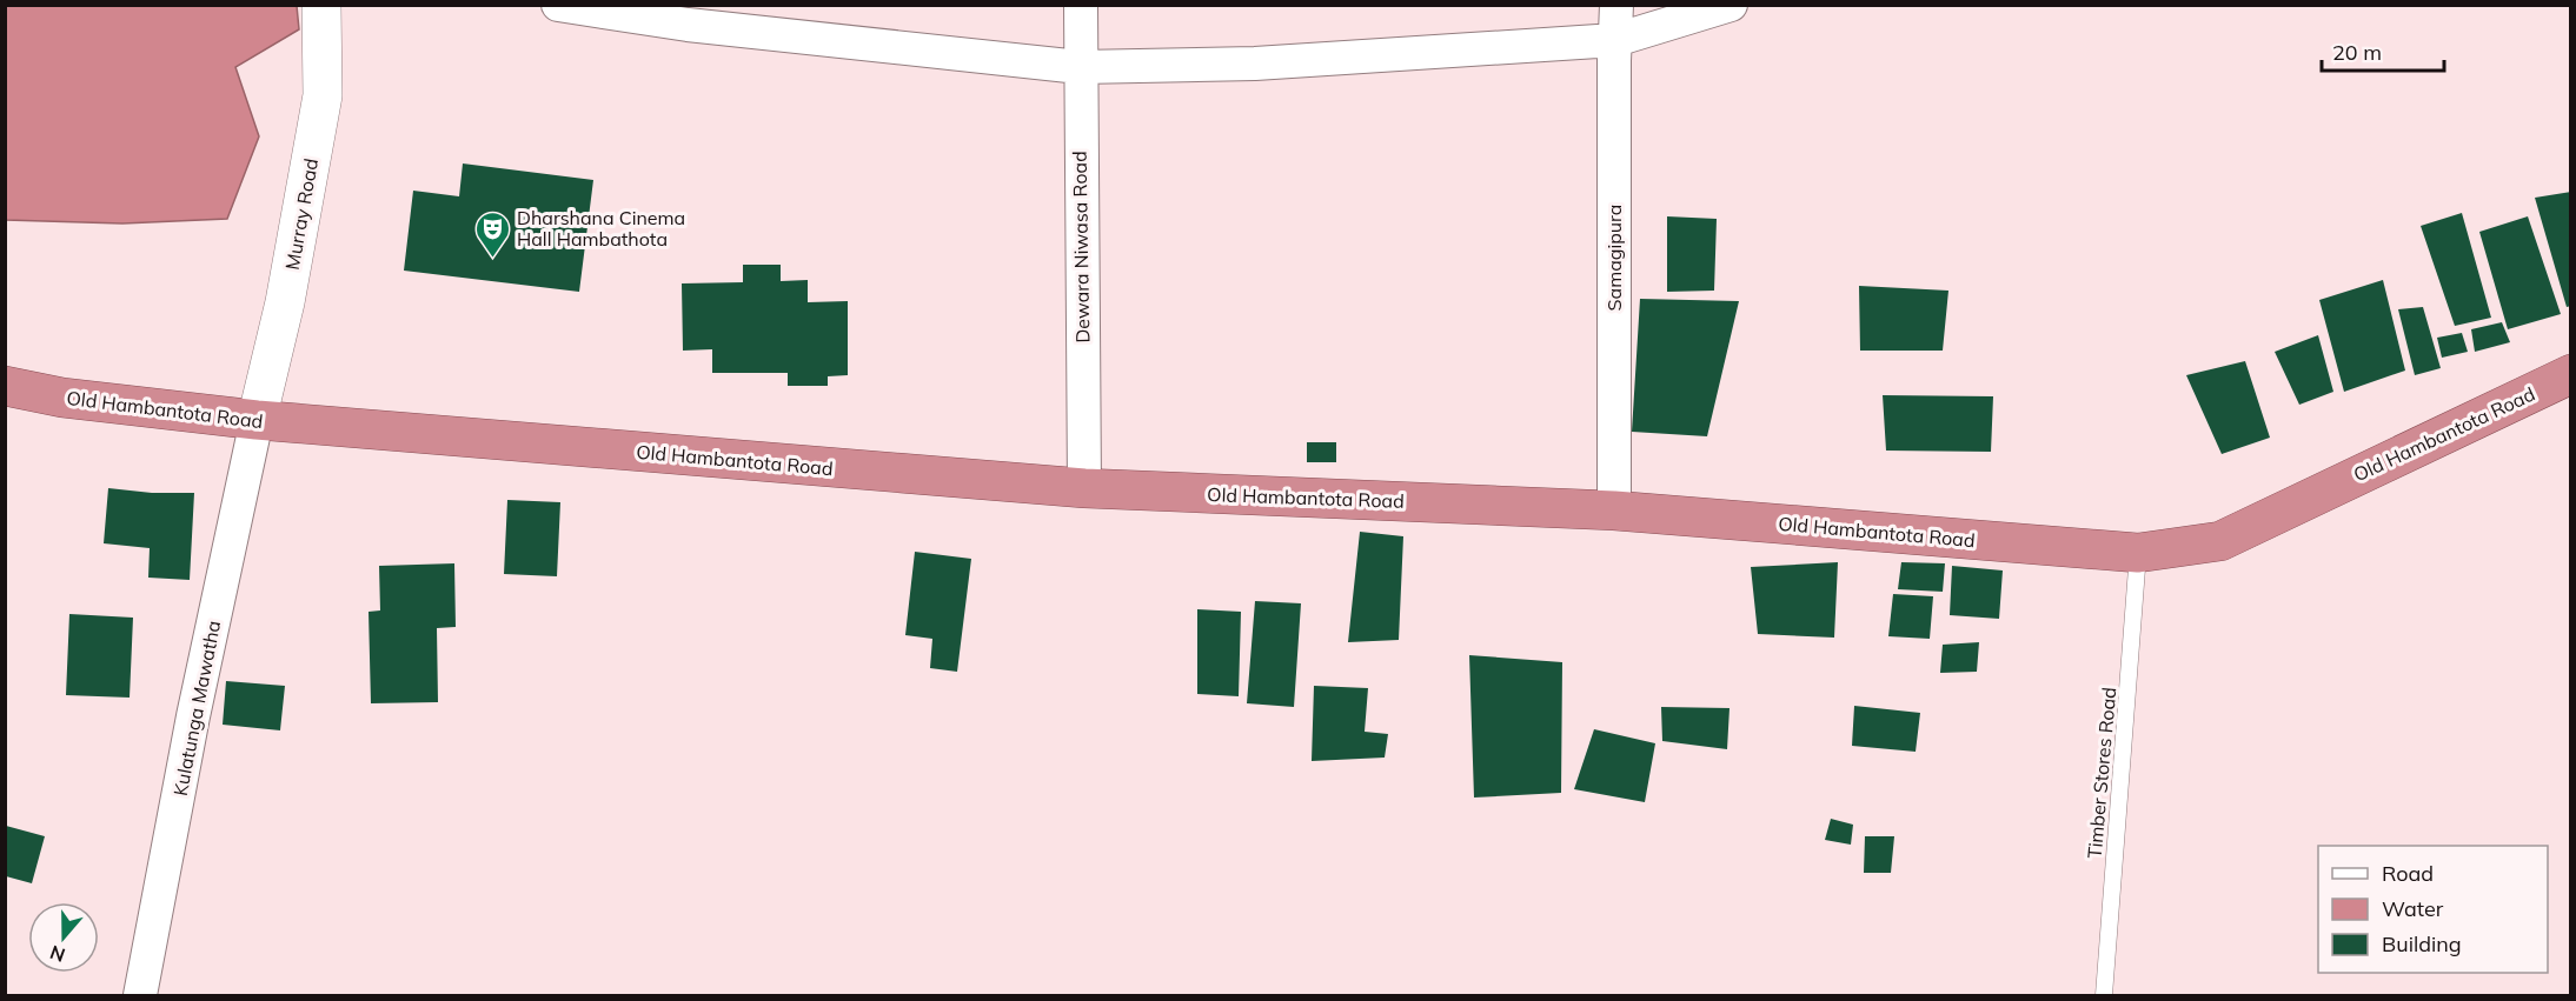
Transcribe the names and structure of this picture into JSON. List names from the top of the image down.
{
  "streets": {
    "highway": ["Old Hambantota Road"],
    "street": [
      "Murray Road",
      "Dewara Niwasa Road",
      "Samagipura",
      "Kulatunga Mawatha"
    ],
    "lane": ["Timber Stores Road"]
  },
  "crossings": [
    ["Murray Road", "Old Hambantota Road"],
    ["Murray Road", "Kulatunga Mawatha"],
    ["Dewara Niwasa Road", "Old Hambantota Road"],
    ["Samagipura", "Old Hambantota Road"],
    ["Old Hambantota Road", "Kulatunga Mawatha"],
    ["Old Hambantota Road", "Timber Stores Road"]
  ],
  "places": {
    "theatre": ["Dharshana Cinema Hall Hambathota"]
  },
  "legend": ["Road", "Water", "Building"],
  "scale_bar": "20 m",
  "north": "bottom"
}
